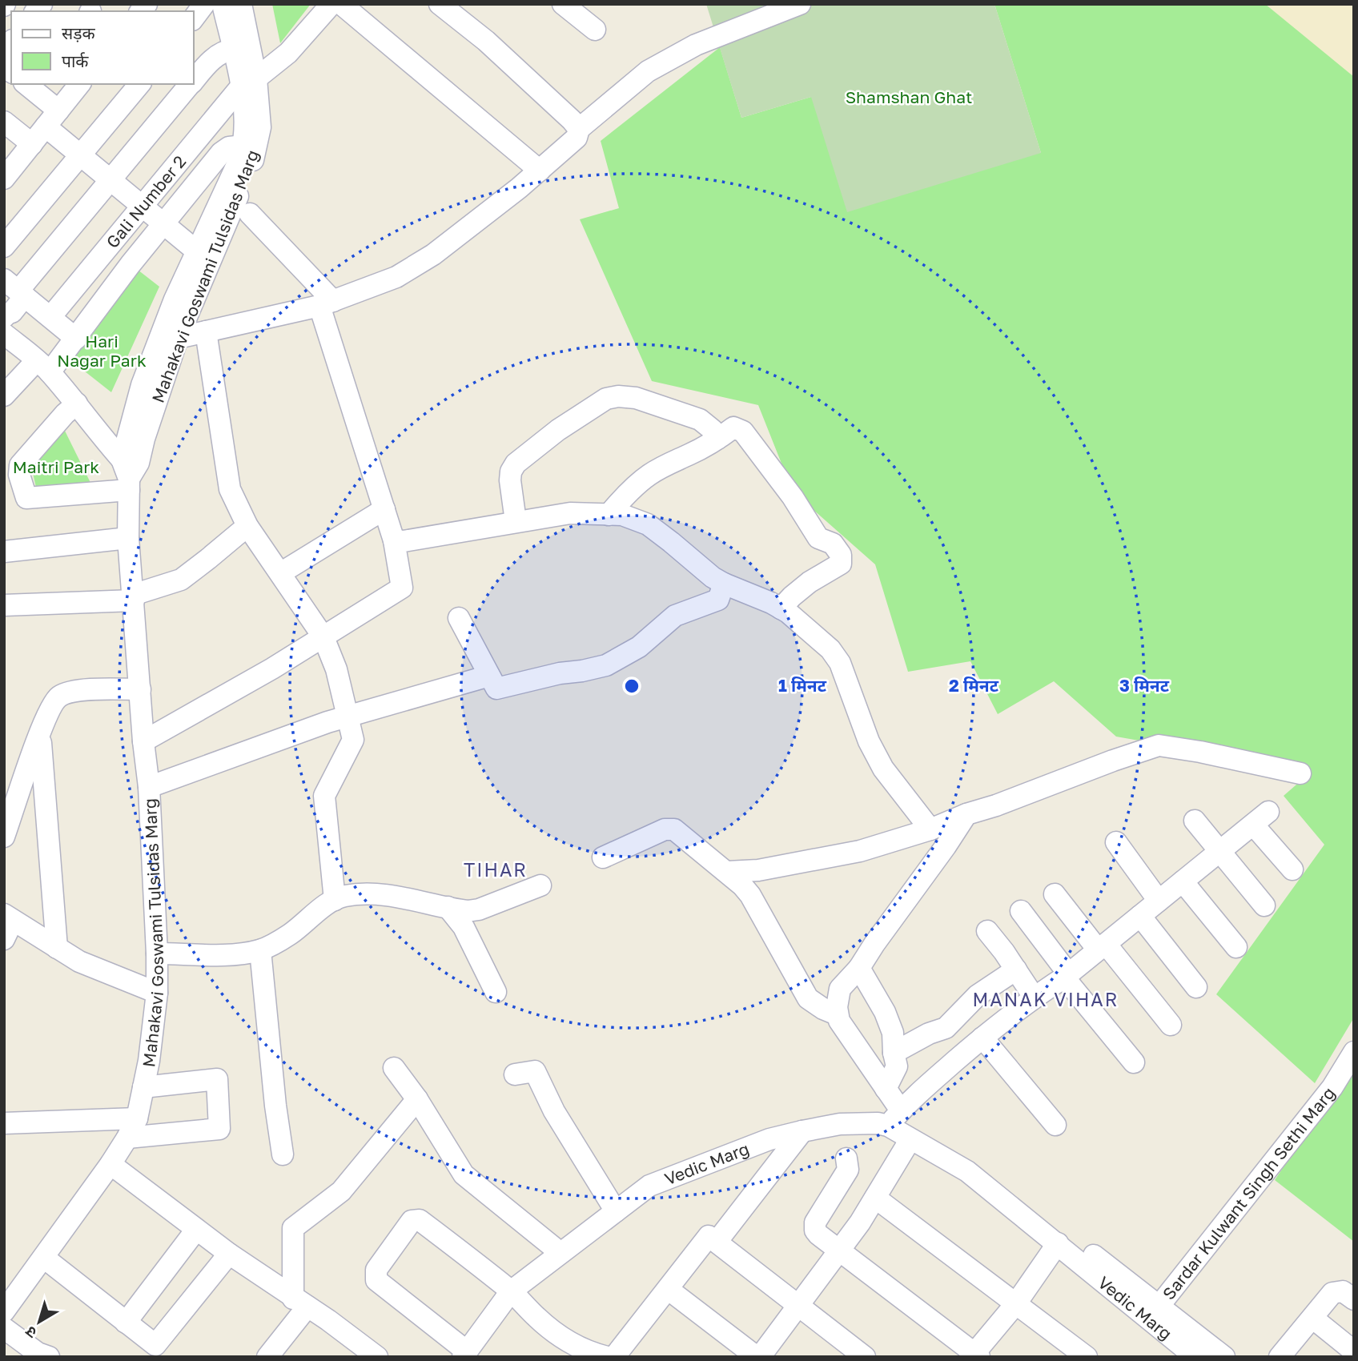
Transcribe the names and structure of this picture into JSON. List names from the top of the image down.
{
  "streets": {
    "street": [
      "Gali Number 2",
      "Mahakavi Goswami Tulsidas Marg",
      "Vedic Marg",
      "Sardar Kulwant Singh Sethi Marg"
    ]
  },
  "crossings": [
    ["Gali Number 2", "Mahakavi Goswami Tulsidas Marg"],
    ["Vedic Marg", "Sardar Kulwant Singh Sethi Marg"]
  ],
  "districts": ["TIHAR", "MANAK VIHAR"],
  "parks": ["Shamshan Ghat", "Hari Nagar Park", "Maitri Park"],
  "legend": ["सड़क", "पार्क"],
  "north": "bottom left",
  "rings": ["1 मिनट", "2 मिनट", "3 मिनट"]
}
